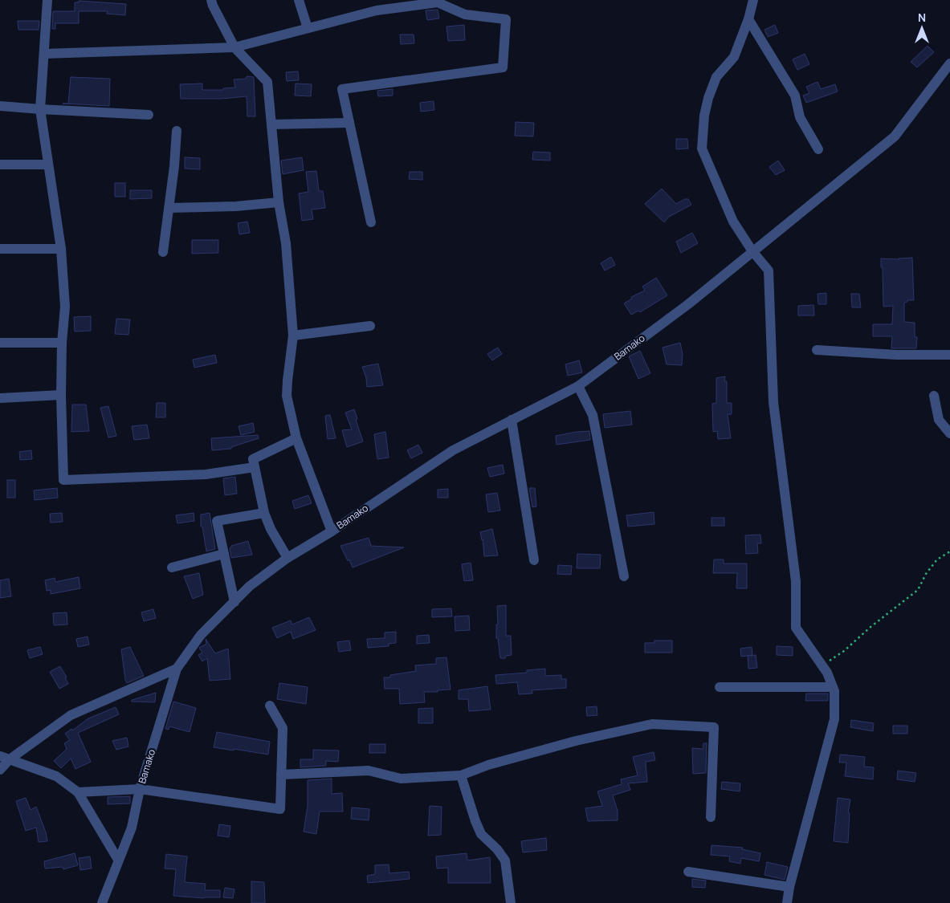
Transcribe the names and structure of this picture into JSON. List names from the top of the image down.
{
  "streets": {
    "street": ["Bamako"]
  },
  "north": "top"
}
